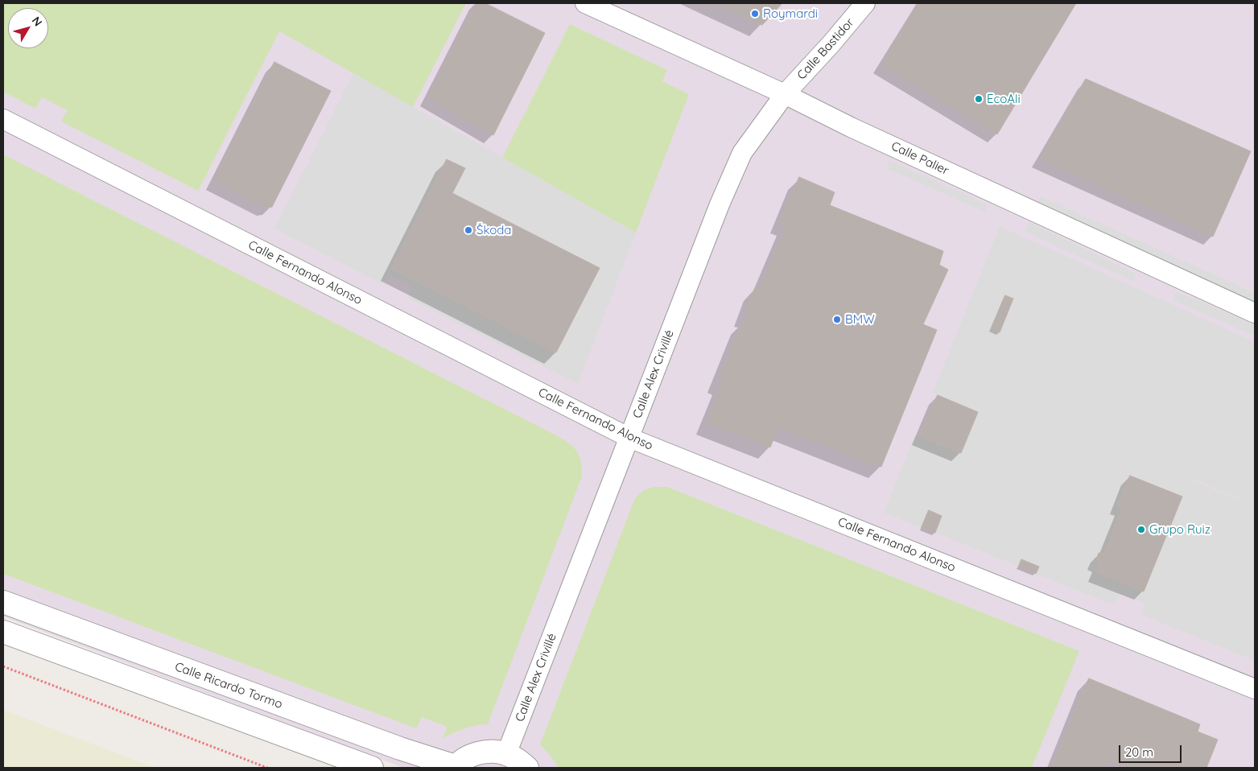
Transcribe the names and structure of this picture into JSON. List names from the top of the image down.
{
  "streets": {
    "street": [
      "Calle Bastidor",
      "Calle Palier",
      "Calle Fernando Alonso",
      "Calle Alex Crivillé",
      "Calle Ricardo Tormo"
    ]
  },
  "crossings": [
    ["Calle Bastidor", "Calle Palier"],
    ["Calle Bastidor", "Calle Alex Crivillé"],
    ["Calle Palier", "Calle Alex Crivillé"],
    ["Calle Fernando Alonso", "Calle Alex Crivillé"]
  ],
  "places": [
    "Roymardi",
    "EcoAli",
    "Škoda",
    "BMW",
    "Grupo Ruiz"
  ],
  "scale_bar": "20 m",
  "north": "top right"
}
